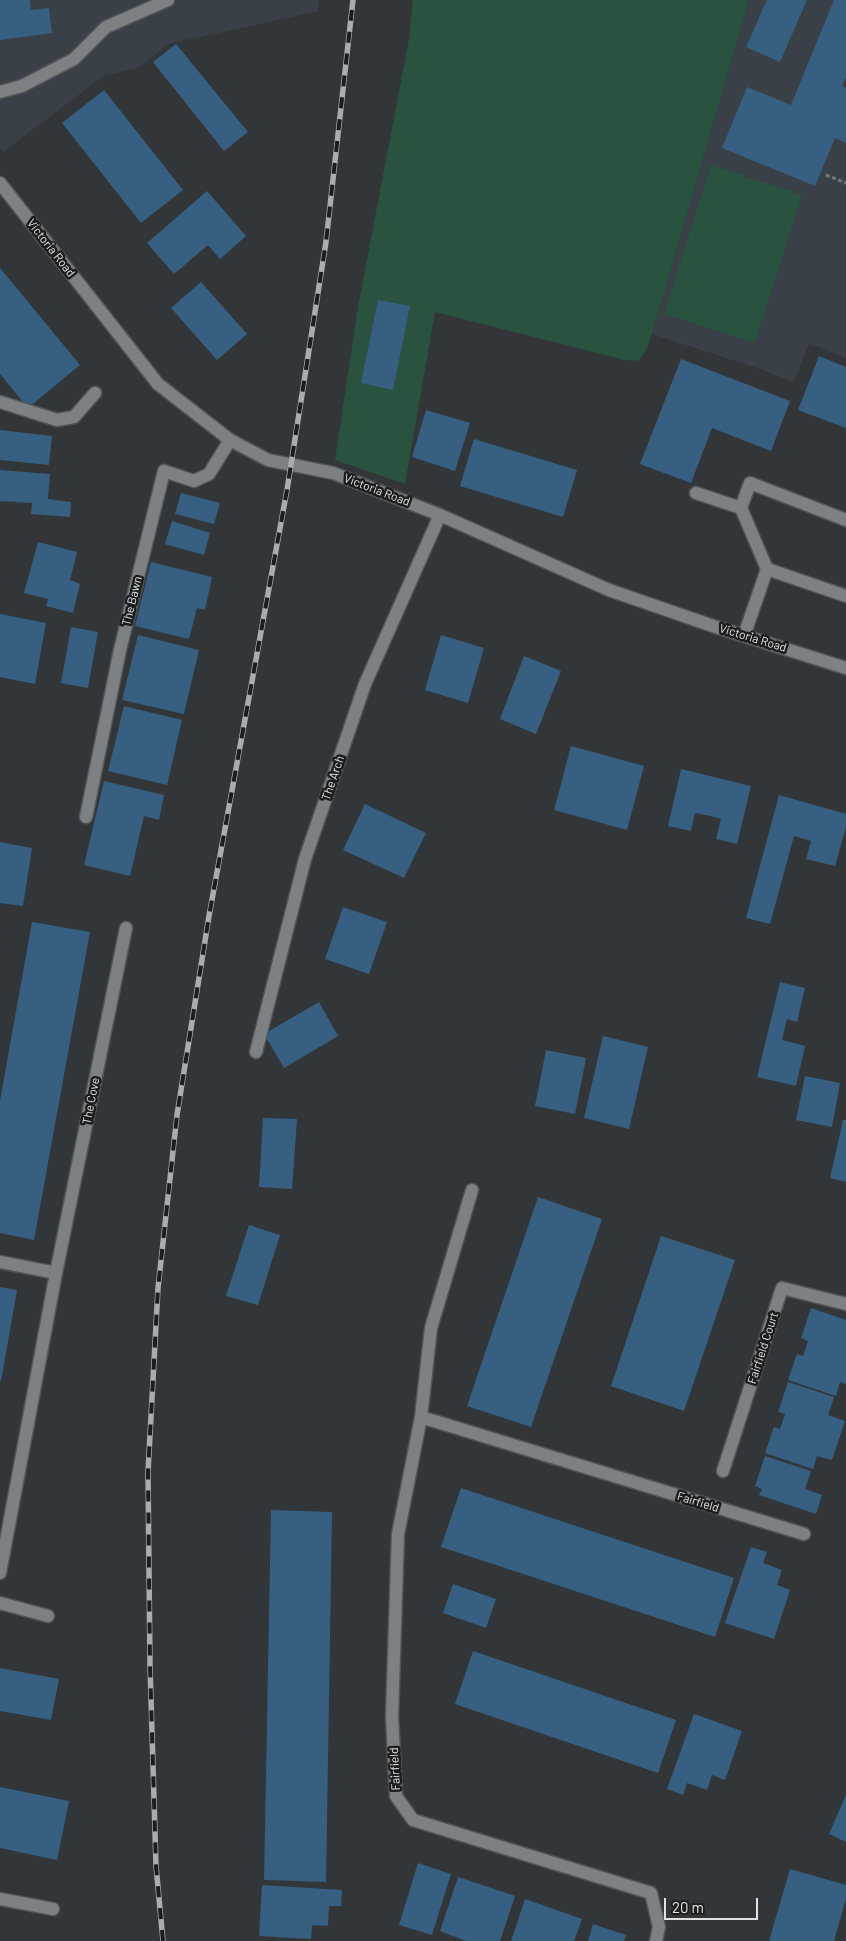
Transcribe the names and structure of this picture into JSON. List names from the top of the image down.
{
  "streets": {
    "street": [
      "Victoria Road",
      "The Bawn",
      "The Arch",
      "The Cove",
      "Fairfield Court",
      "Fairfield"
    ]
  },
  "crossings": [
    ["Victoria Road", "The Bawn"],
    ["Victoria Road", "The Arch"]
  ],
  "scale_bar": "20 m"
}
